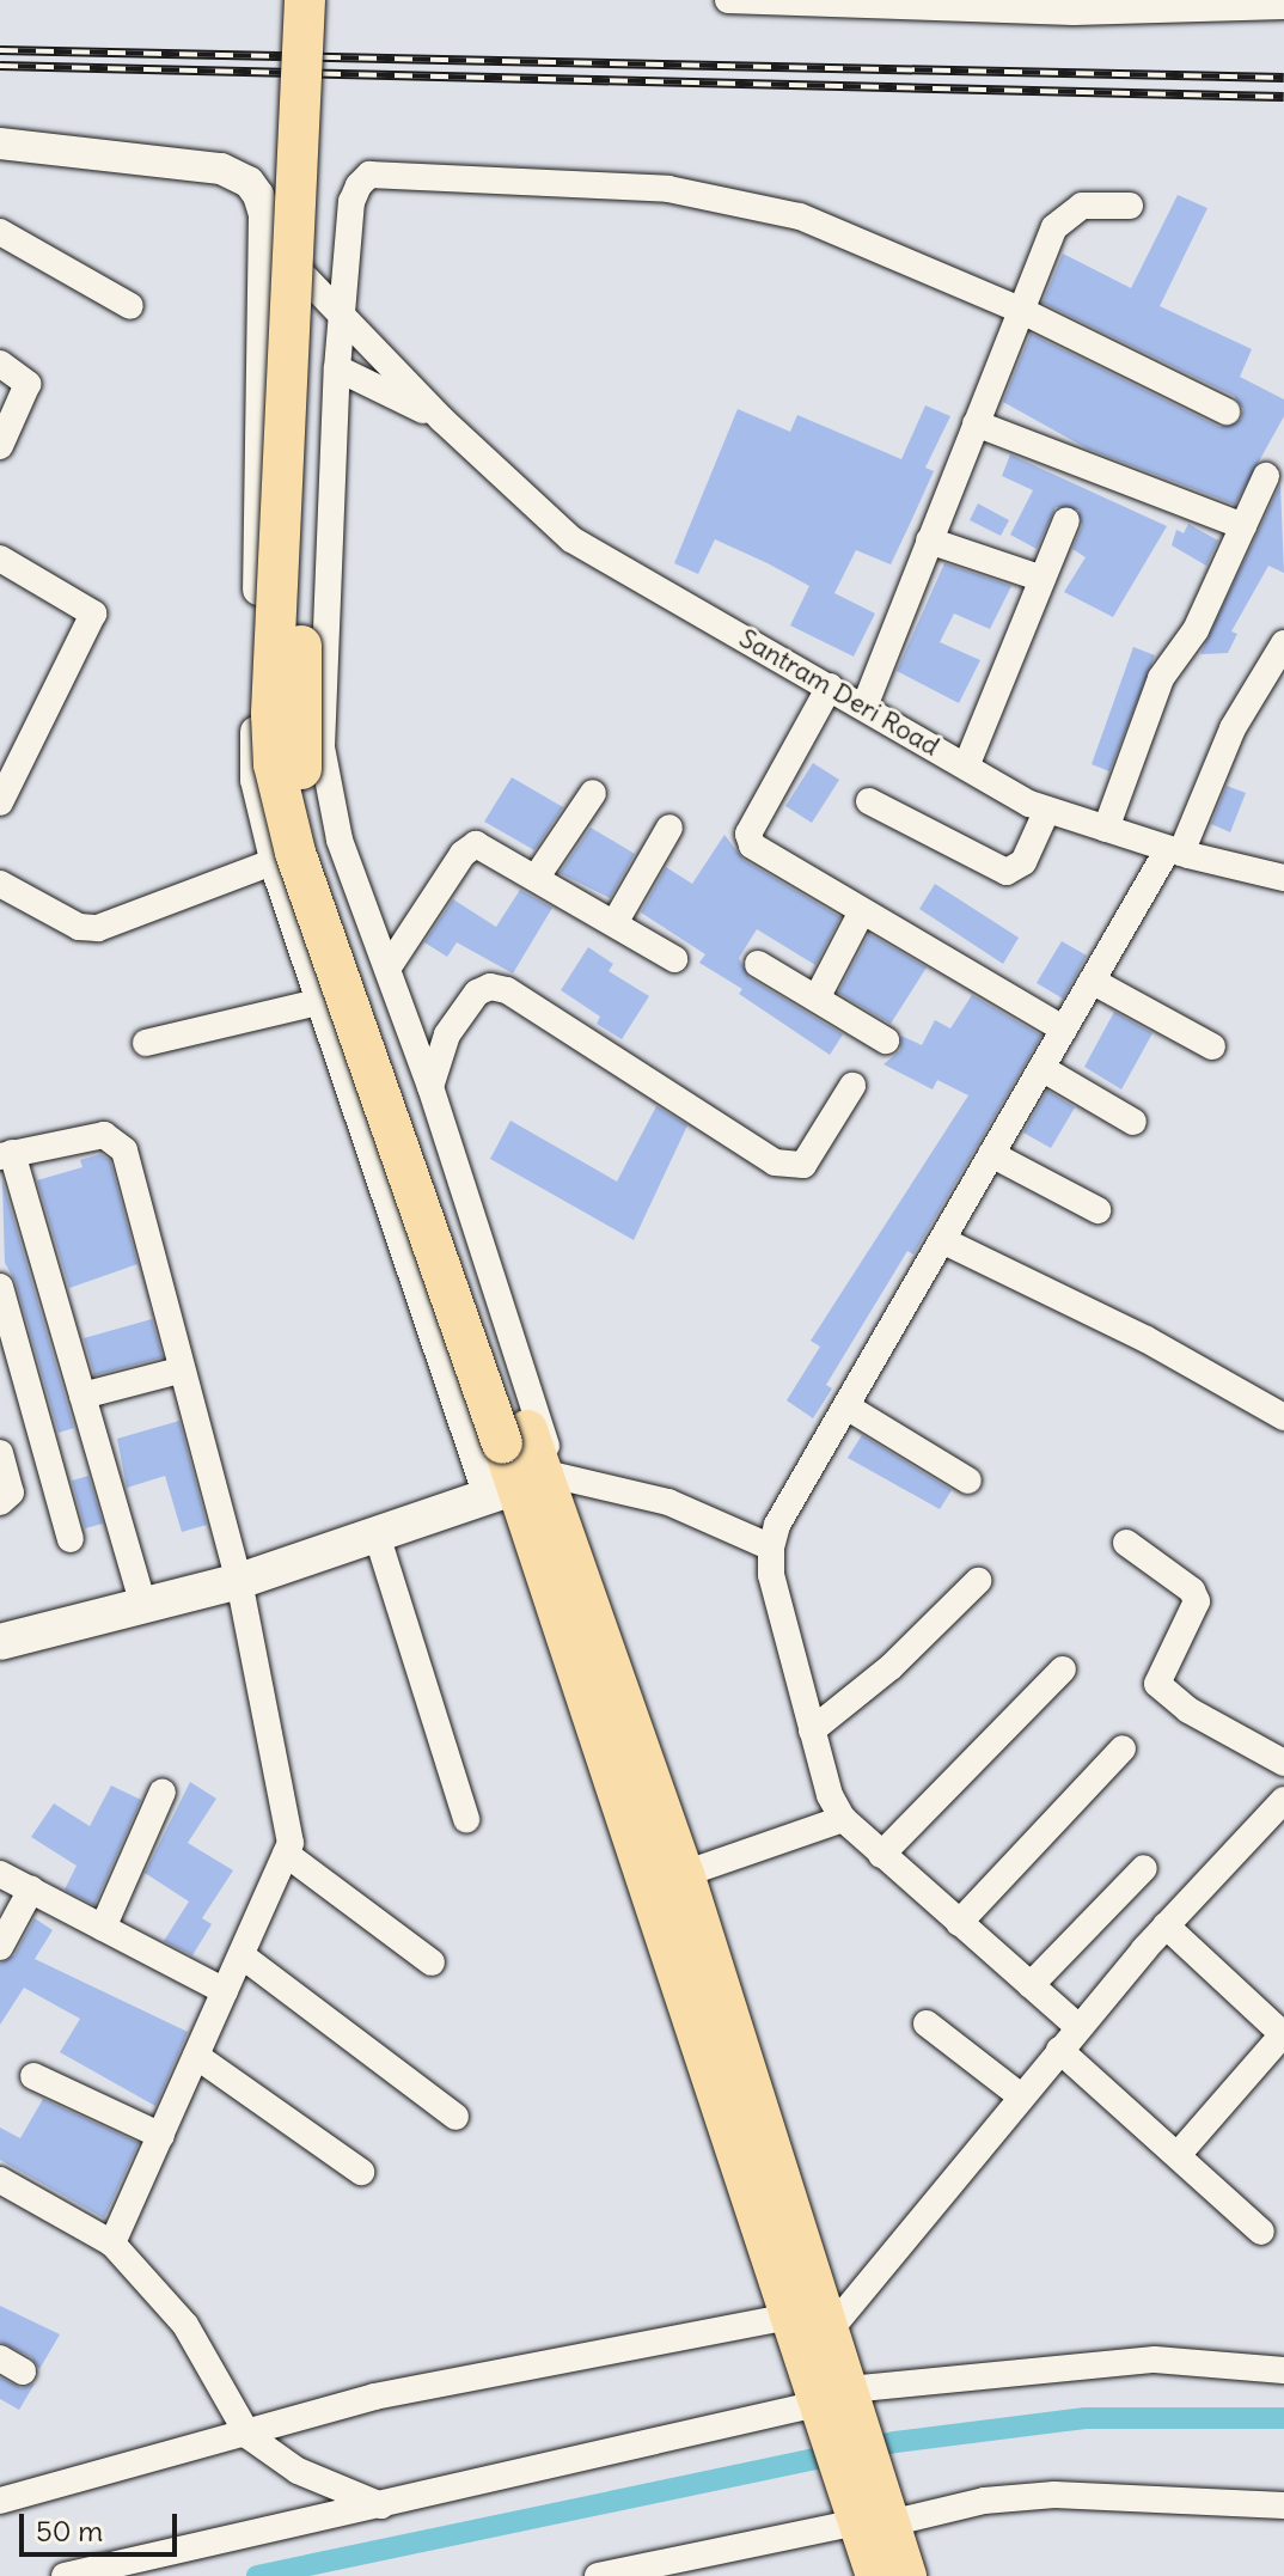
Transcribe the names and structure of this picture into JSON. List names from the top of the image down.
{
  "streets": {
    "street": ["Santram Deri Road"]
  },
  "scale_bar": "50 m"
}
